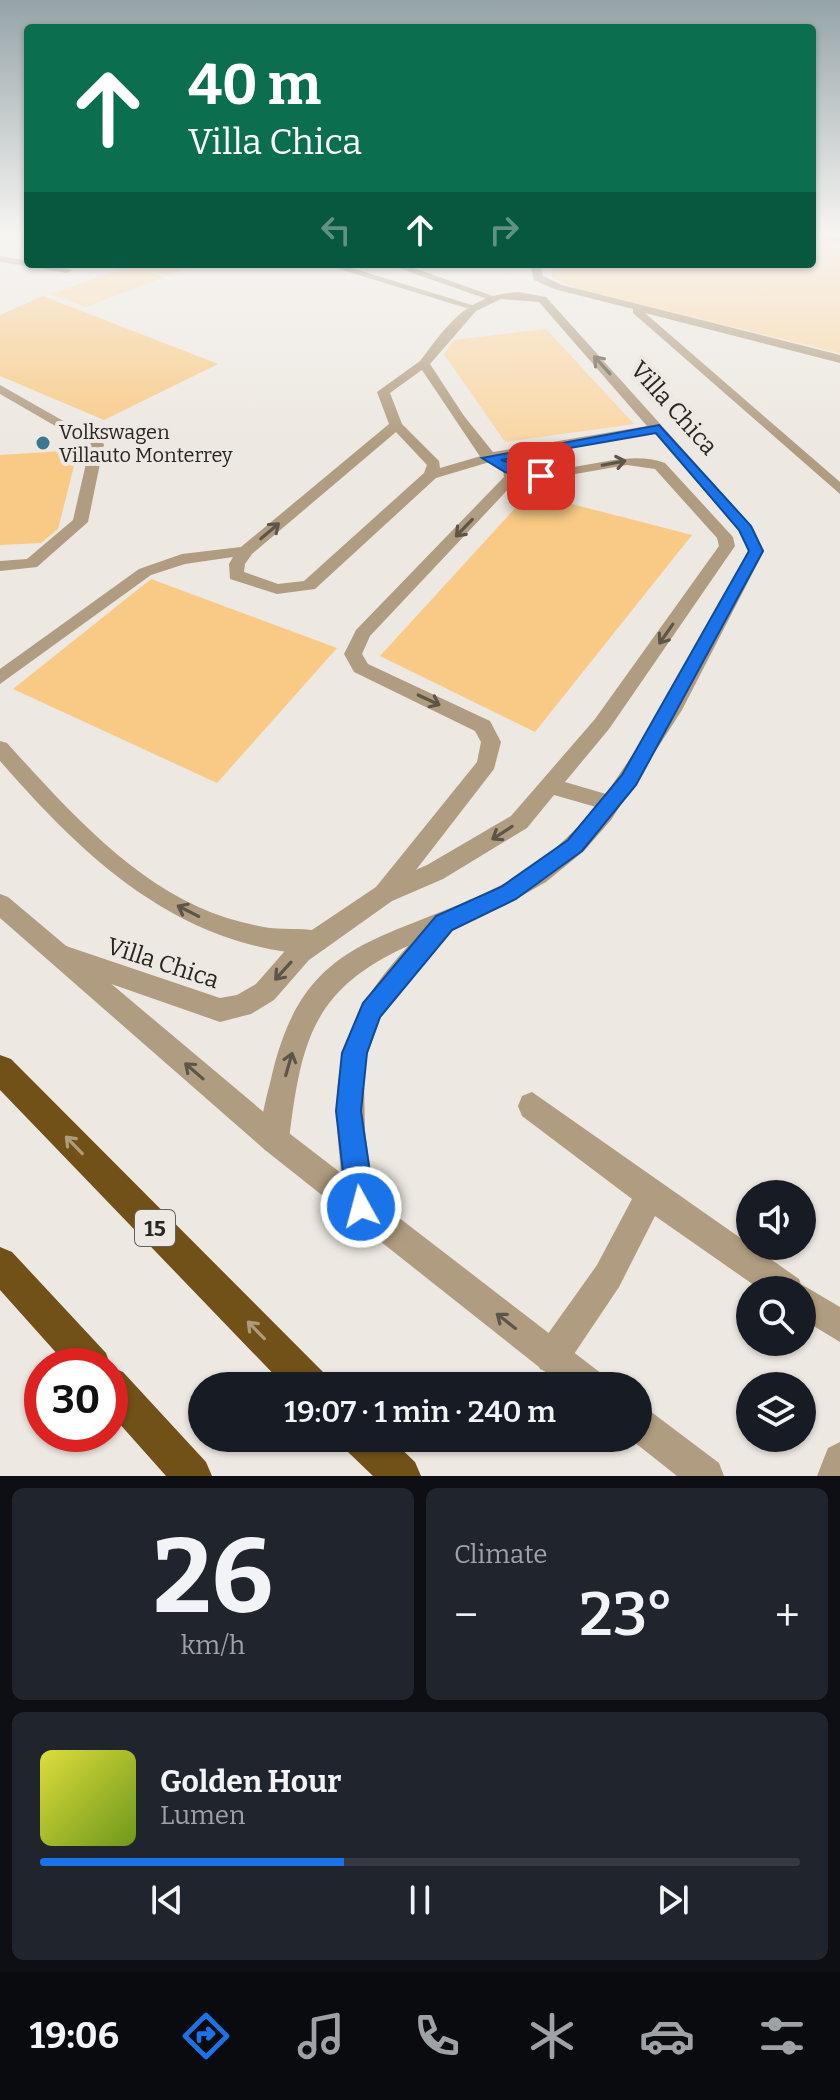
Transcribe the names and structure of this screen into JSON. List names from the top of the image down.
{
  "streets": {
    "highway": ["15"],
    "street": ["Villa Chica"]
  },
  "places": ["Volkswagen Villauto Monterrey"],
  "page": {
    "turn": ["40 m", "Villa Chica"],
    "limit": "30",
    "trip": "19:07 · 1 min · 240 m",
    "tile": [
      ["26", "km/h"],
      "Climate"
    ],
    "heat": ["−", "23°", "+"],
    "song": ["Golden Hour", "Lumen"],
    "tabs": "19:06"
  }
}
